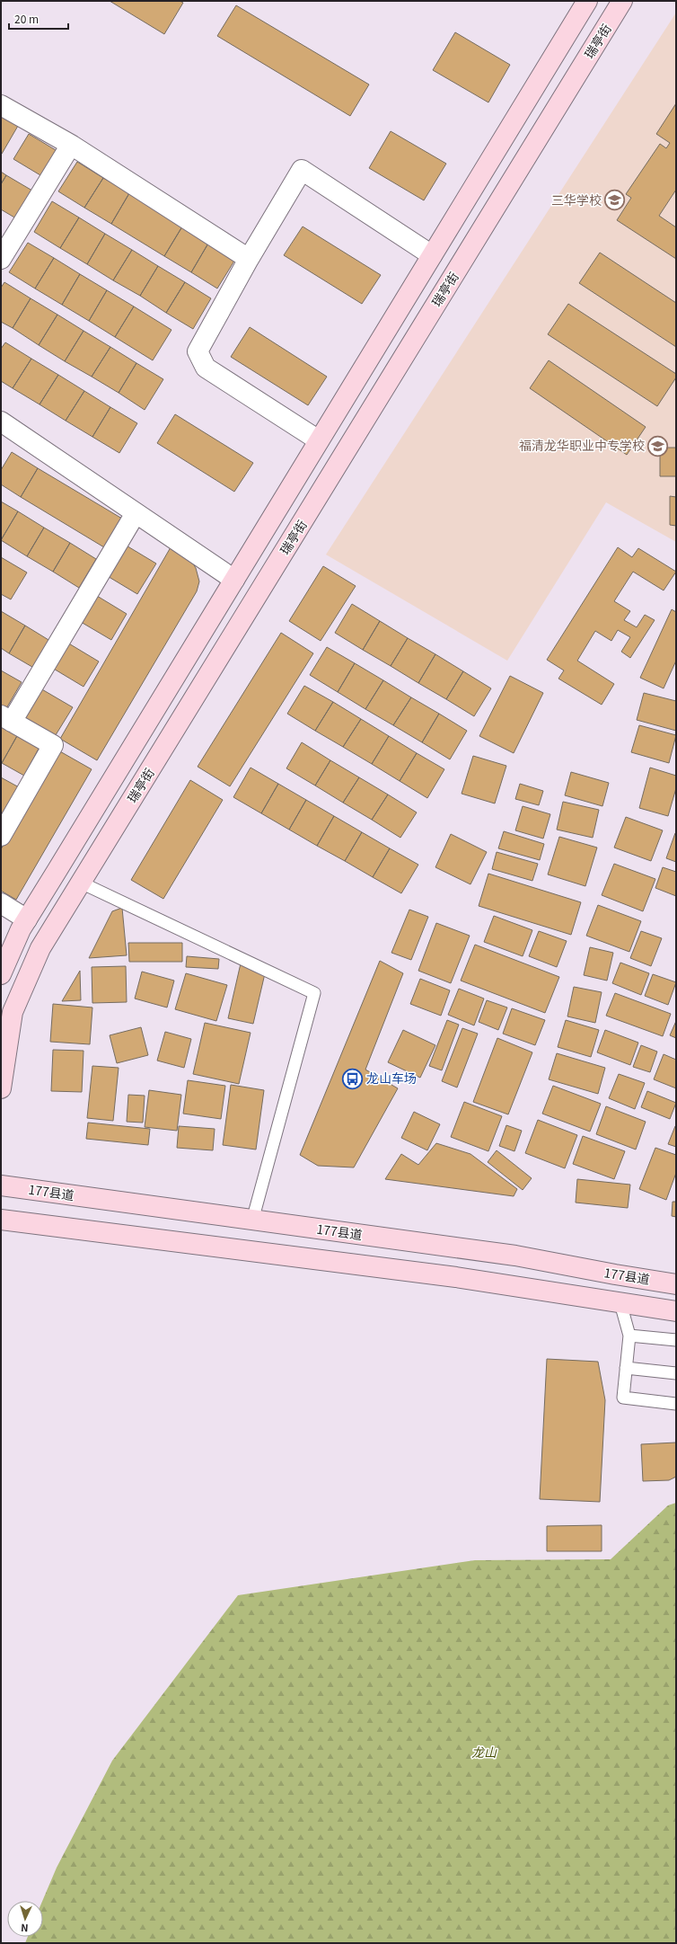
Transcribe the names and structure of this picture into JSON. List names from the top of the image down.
{
  "streets": {
    "main road": ["瑞亭街", "177县道"]
  },
  "parks": ["龙山"],
  "places": {
    "school or university": ["三华学校", "福清龙华职业中专学校"],
    "bus stop": ["龙山车场"]
  },
  "scale_bar": "20 m",
  "north": "bottom"
}
